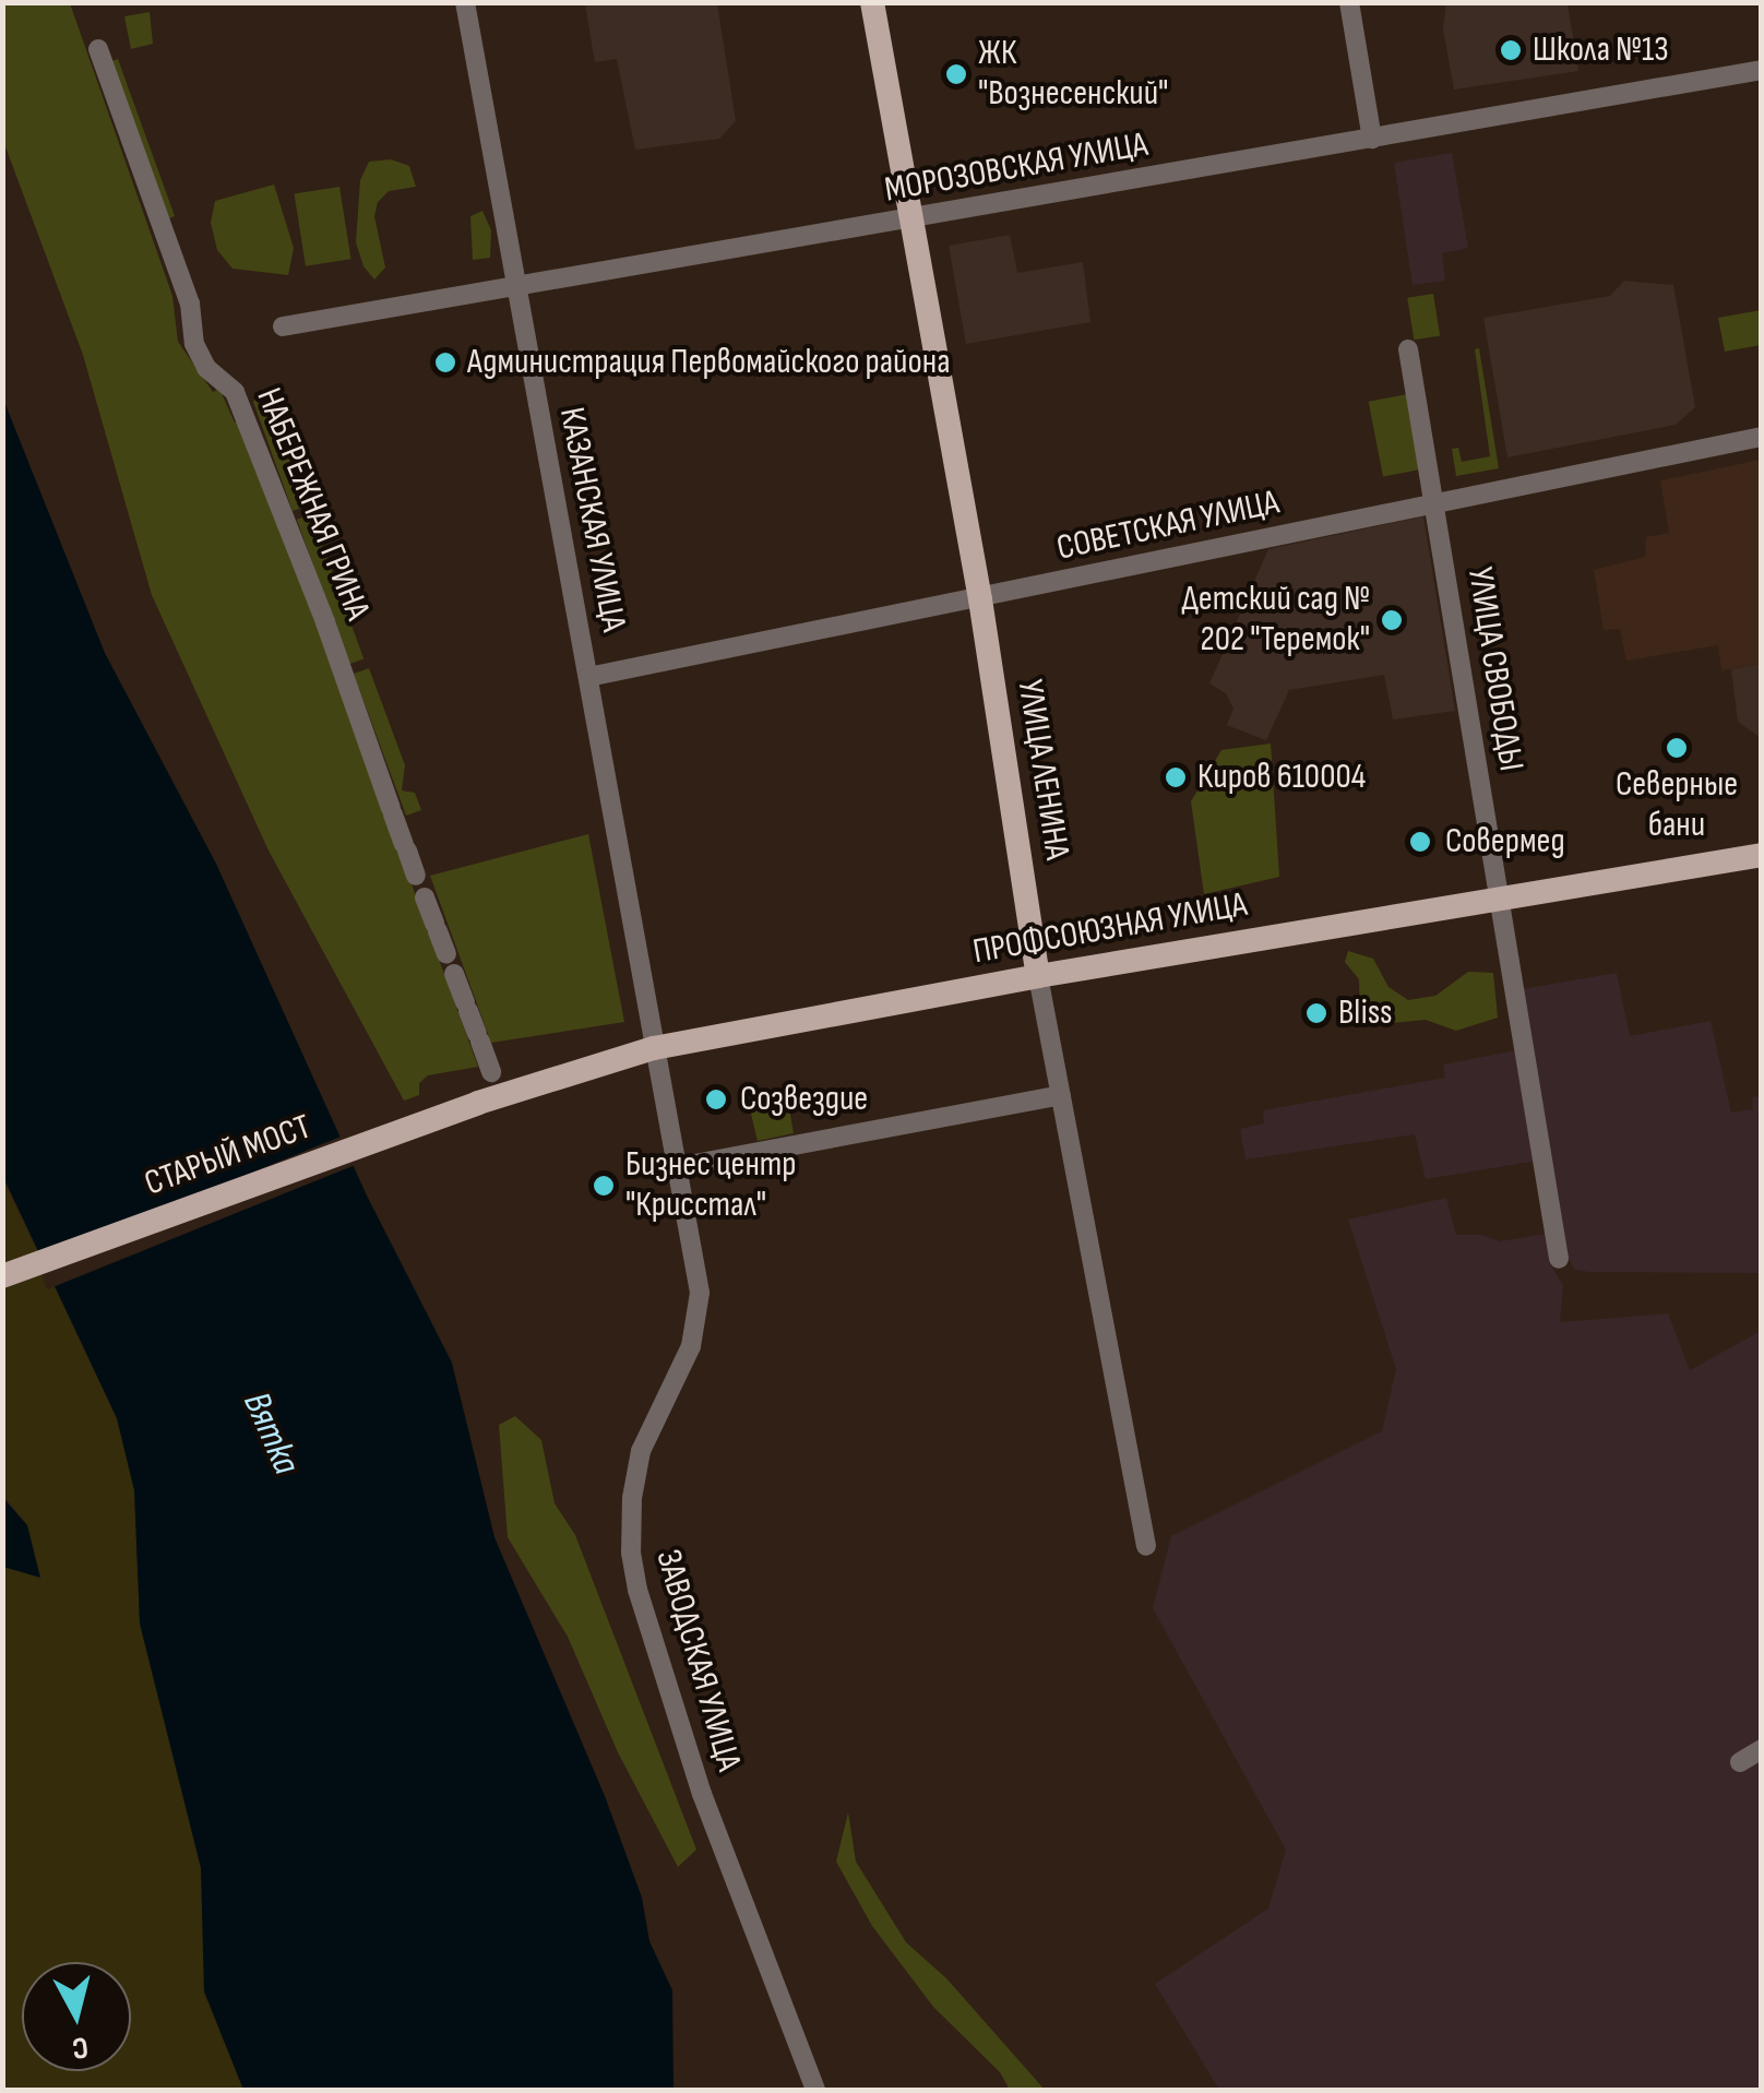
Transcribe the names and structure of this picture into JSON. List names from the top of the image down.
{
  "streets": {
    "main road": ["УЛИЦА ЛЕНИНА", "ПРОФСОЮЗНАЯ УЛИЦА", "СТАРЫЙ МОСТ"],
    "street": [
      "МОРОЗОВСКАЯ УЛИЦА",
      "НАБЕРЕЖНАЯ ГРИНА",
      "КАЗАНСКАЯ УЛИЦА",
      "СОВЕТСКАЯ УЛИЦА",
      "УЛИЦА СВОБОДЫ",
      "ЗАВОДСКАЯ УЛИЦА"
    ]
  },
  "crossings": [
    ["МОРОЗОВСКАЯ УЛИЦА", "КАЗАНСКАЯ УЛИЦА"],
    ["МОРОЗОВСКАЯ УЛИЦА", "УЛИЦА ЛЕНИНА"],
    ["КАЗАНСКАЯ УЛИЦА", "СОВЕТСКАЯ УЛИЦА"],
    ["КАЗАНСКАЯ УЛИЦА", "ПРОФСОЮЗНАЯ УЛИЦА"],
    ["КАЗАНСКАЯ УЛИЦА", "ЗАВОДСКАЯ УЛИЦА"],
    ["СОВЕТСКАЯ УЛИЦА", "УЛИЦА СВОБОДЫ"],
    ["СОВЕТСКАЯ УЛИЦА", "УЛИЦА ЛЕНИНА"],
    ["УЛИЦА СВОБОДЫ", "ПРОФСОЮЗНАЯ УЛИЦА"],
    ["УЛИЦА ЛЕНИНА", "ПРОФСОЮЗНАЯ УЛИЦА"],
    ["ПРОФСОЮЗНАЯ УЛИЦА", "СТАРЫЙ МОСТ"],
    ["ПРОФСОЮЗНАЯ УЛИЦА", "ЗАВОДСКАЯ УЛИЦА"]
  ],
  "water": ["Вятка"],
  "places": [
    "Школа №13",
    "ЖК \"Вознесенский\"",
    "Администрация Первомайского района",
    "Детский сад № 202 \"Теремок\"",
    "Северные бани",
    "Киров 610004",
    "Совермед",
    "Bliss",
    "Созвездие",
    "Бизнес центр \"Крисстал\""
  ],
  "north": "bottom"
}
